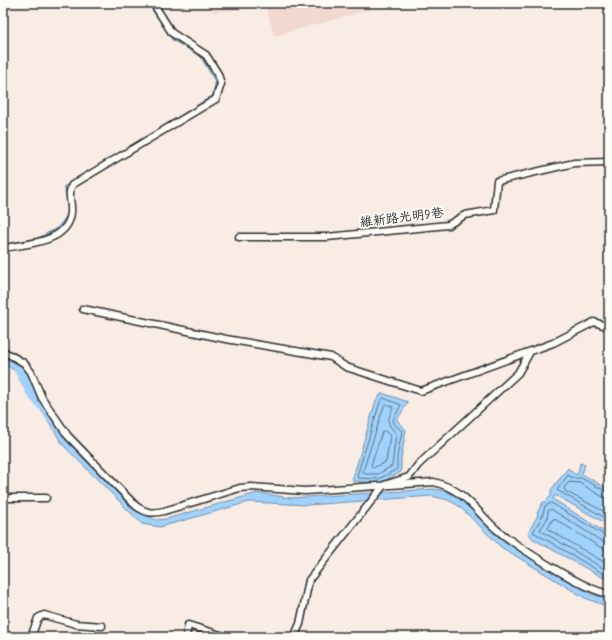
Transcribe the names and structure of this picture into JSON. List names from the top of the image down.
{
  "streets": {
    "street": ["維新路光明9巷"]
  }
}
